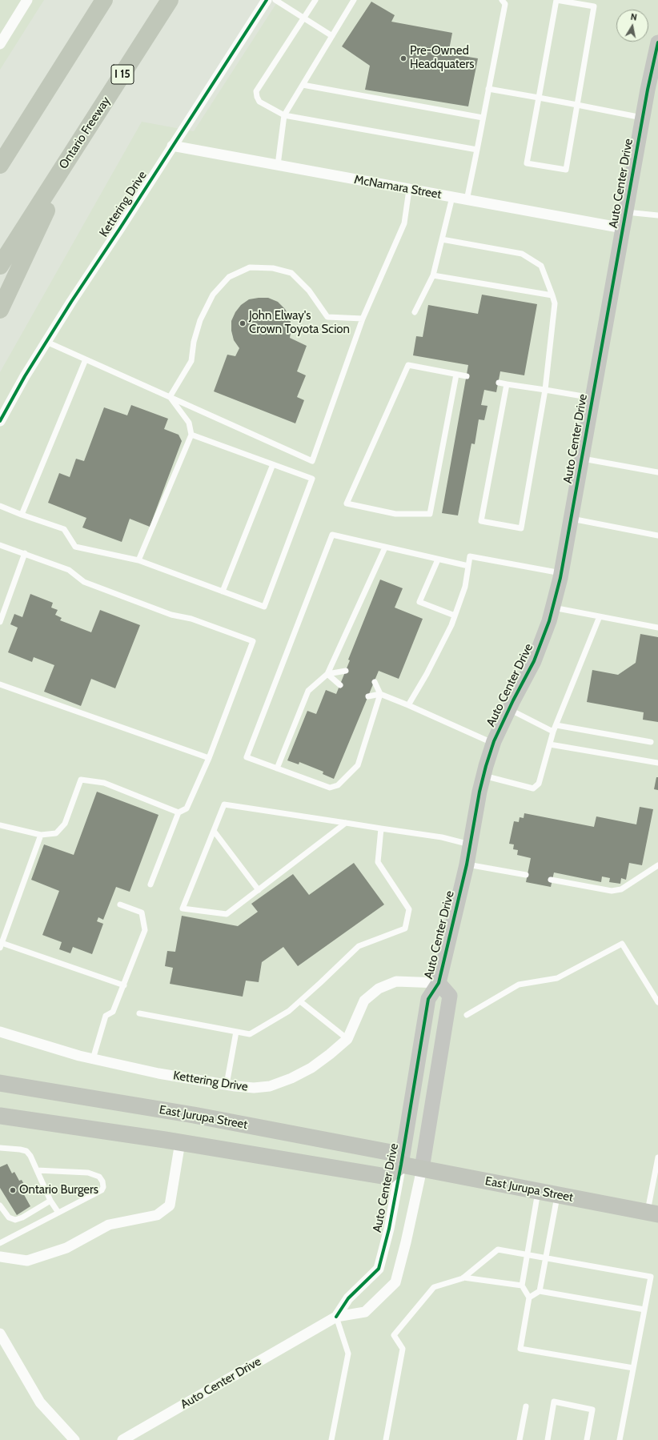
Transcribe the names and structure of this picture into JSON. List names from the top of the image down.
{
  "streets": {
    "highway": ["I 15", "Ontario Freeway"],
    "main road": ["East Jurupa Street"],
    "street": ["Auto Center Drive", "McNamara Street", "Kettering Drive"]
  },
  "crossings": [
    ["Auto Center Drive", "McNamara Street"],
    ["Auto Center Drive", "Kettering Drive"],
    ["Auto Center Drive", "East Jurupa Street"],
    ["McNamara Street", "Kettering Drive"]
  ],
  "places": ["Pre-Owned Headquaters", "John Elway's Crown Toyota Scion", "Ontario Burgers"],
  "north": "top"
}
